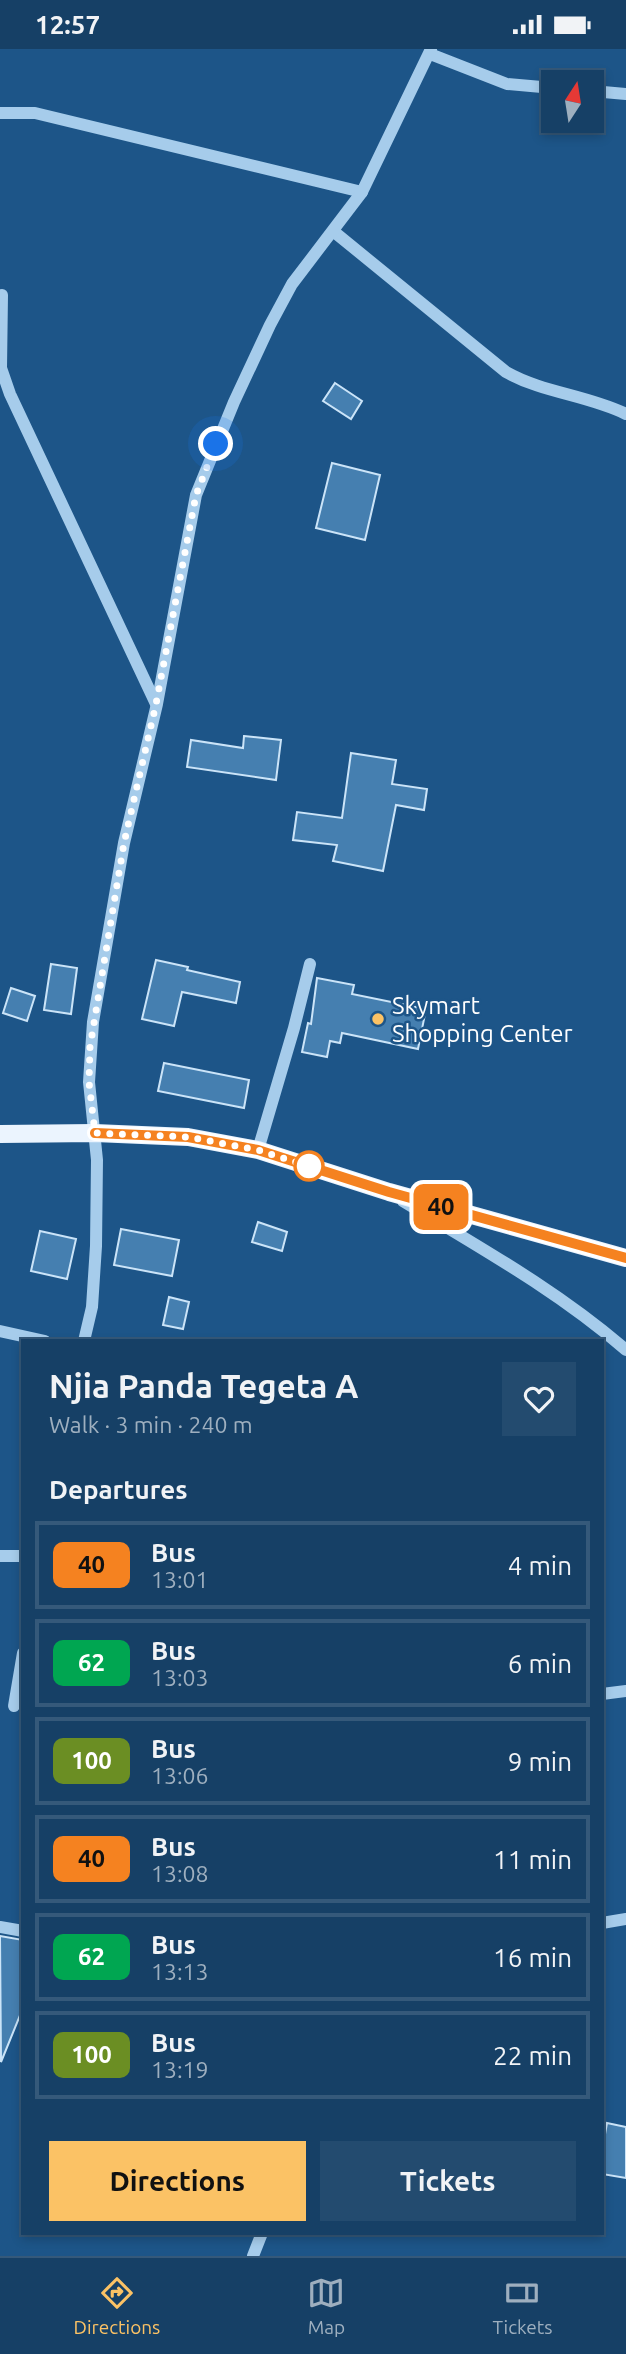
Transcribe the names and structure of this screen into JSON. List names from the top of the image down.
{
  "places": ["Skymart Shopping Center"],
  "lines": ["bus line 40"],
  "north": "top",
  "page": {
    "status": "12:57",
    "on_map": "40",
    "heading": [
      ["Njia Panda Tegeta A", "Walk · 3 min · 240 m"],
      "Departures"
    ],
    "list": [
      {
        "mark": "40",
        "name": "Bus",
        "note": "13:01",
        "value": "4 min"
      },
      {
        "mark": "62",
        "name": "Bus",
        "note": "13:03",
        "value": "6 min"
      },
      {
        "mark": "100",
        "name": "Bus",
        "note": "13:06",
        "value": "9 min"
      },
      {
        "mark": "40",
        "name": "Bus",
        "note": "13:08",
        "value": "11 min"
      },
      {
        "mark": "62",
        "name": "Bus",
        "note": "13:13",
        "value": "16 min"
      },
      {
        "mark": "100",
        "name": "Bus",
        "note": "13:19",
        "value": "22 min"
      }
    ],
    "buttons": ["Directions", "Tickets"],
    "tabs": ["Directions", "Map", "Tickets"]
  }
}
